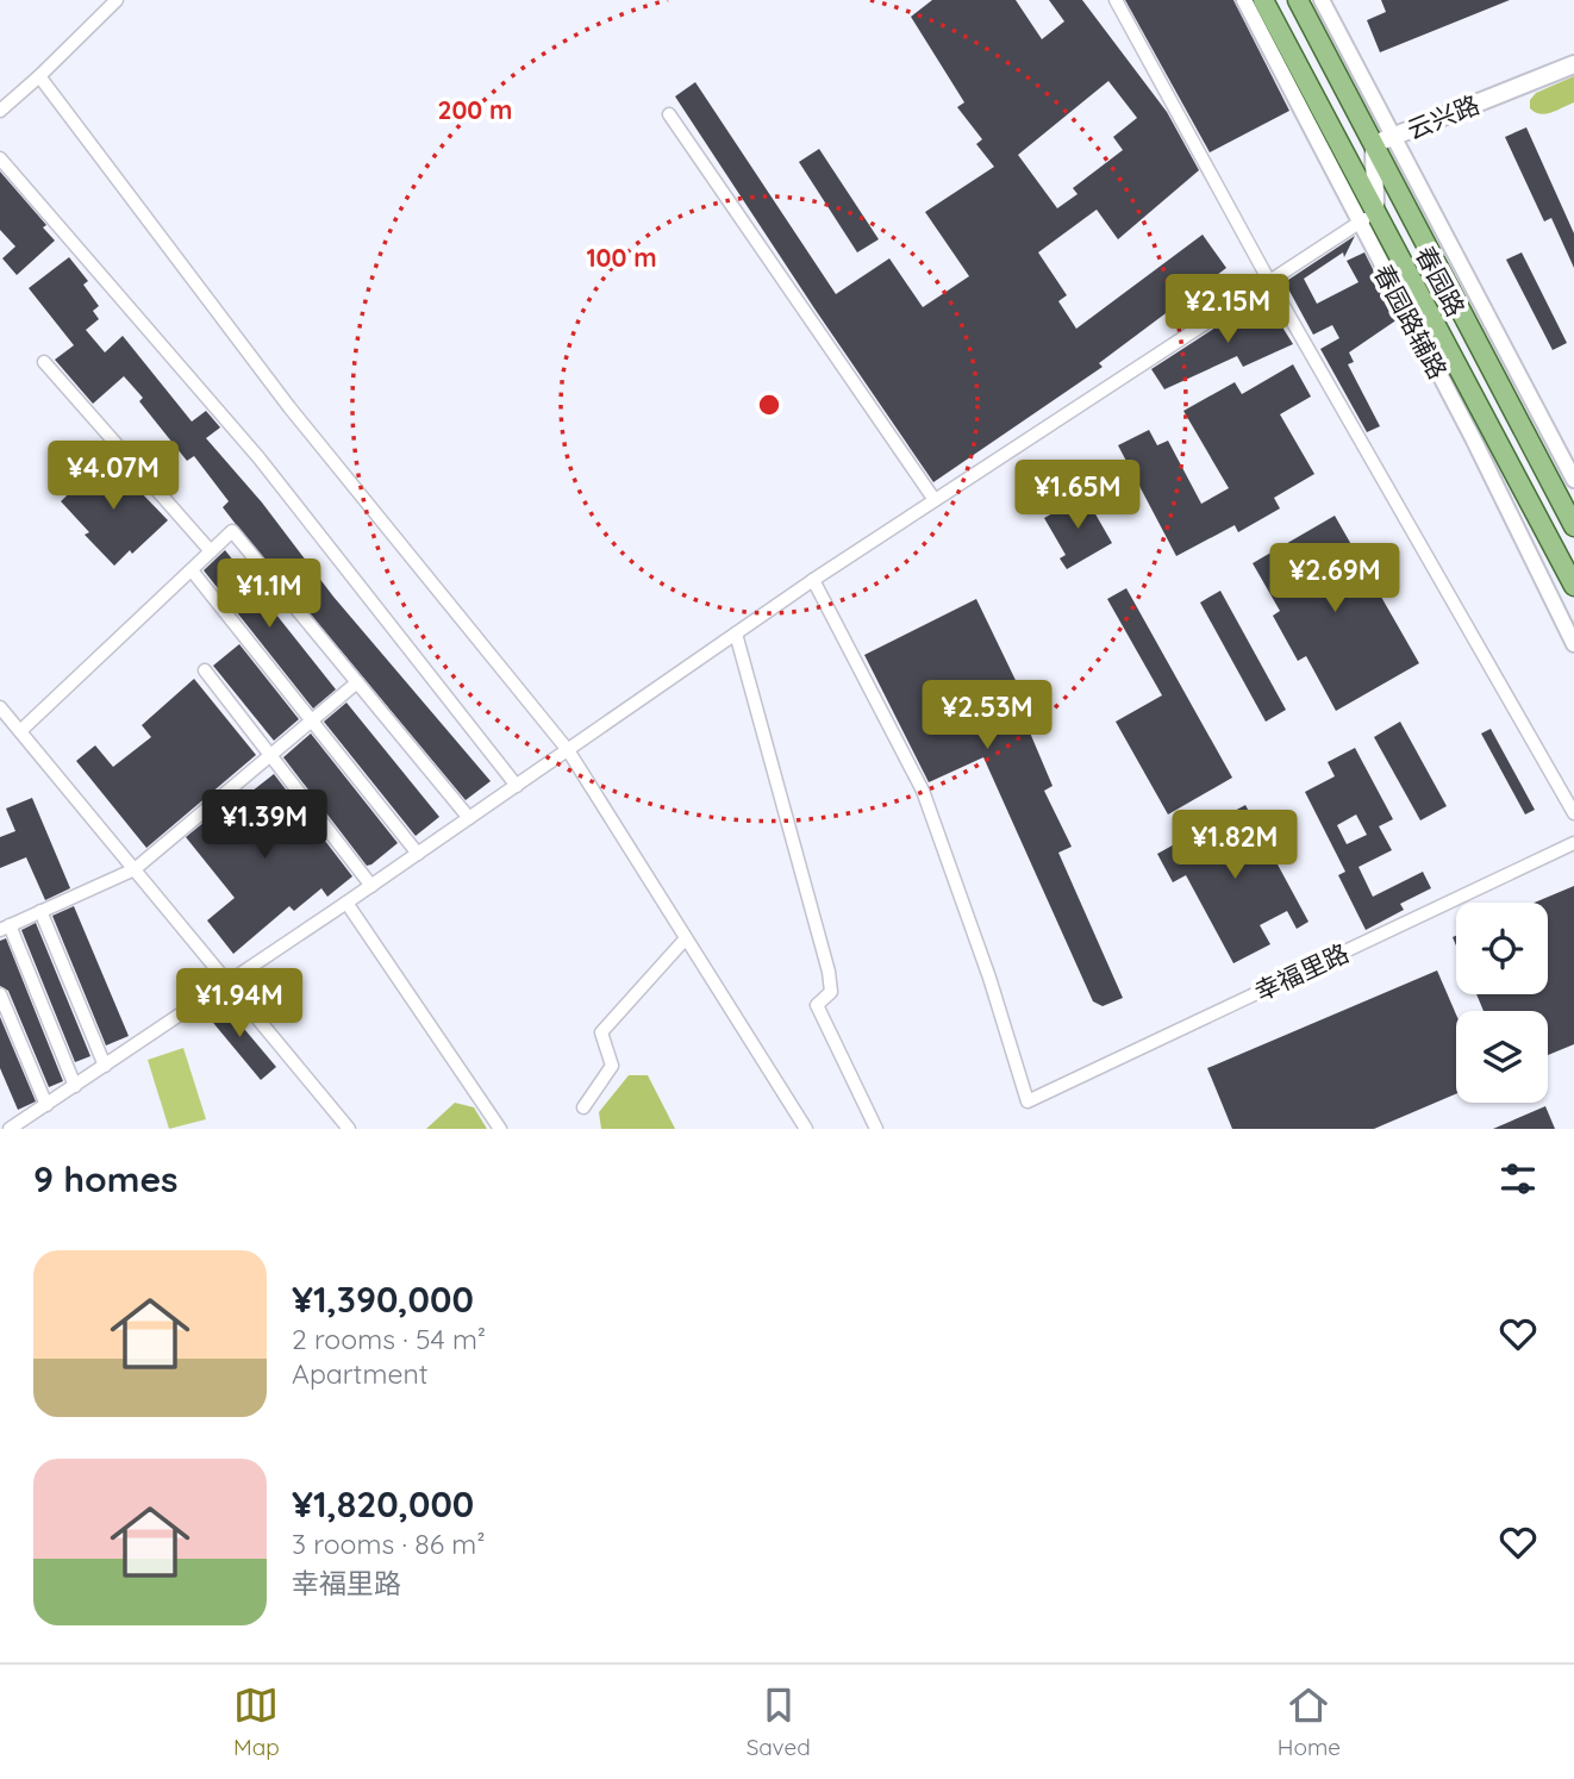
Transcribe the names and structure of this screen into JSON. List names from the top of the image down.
{
  "streets": {
    "main road": ["云兴路", "春园路"],
    "street": ["春园路辅路", "幸福里路"]
  },
  "crossings": [
    ["云兴路", "春园路"],
    ["云兴路", "春园路辅路"],
    ["春园路", "春园路辅路"]
  ],
  "page": {
    "price": [
      "¥2.15M",
      "¥4.07M",
      "¥1.65M",
      "¥2.69M",
      "¥1.1M",
      "¥2.53M",
      "¥1.39M",
      "¥1.82M",
      "¥1.94M"
    ],
    "heading": "9 homes",
    "list": [
      {
        "name": "¥1,390,000",
        "note": "2 rooms · 54 m² · Apartment"
      },
      {
        "name": "¥1,820,000",
        "note": "3 rooms · 86 m² · 幸福里路"
      }
    ],
    "tabs": ["Map", "Saved", "Home"]
  },
  "rings": ["200 m", "100 m"]
}
